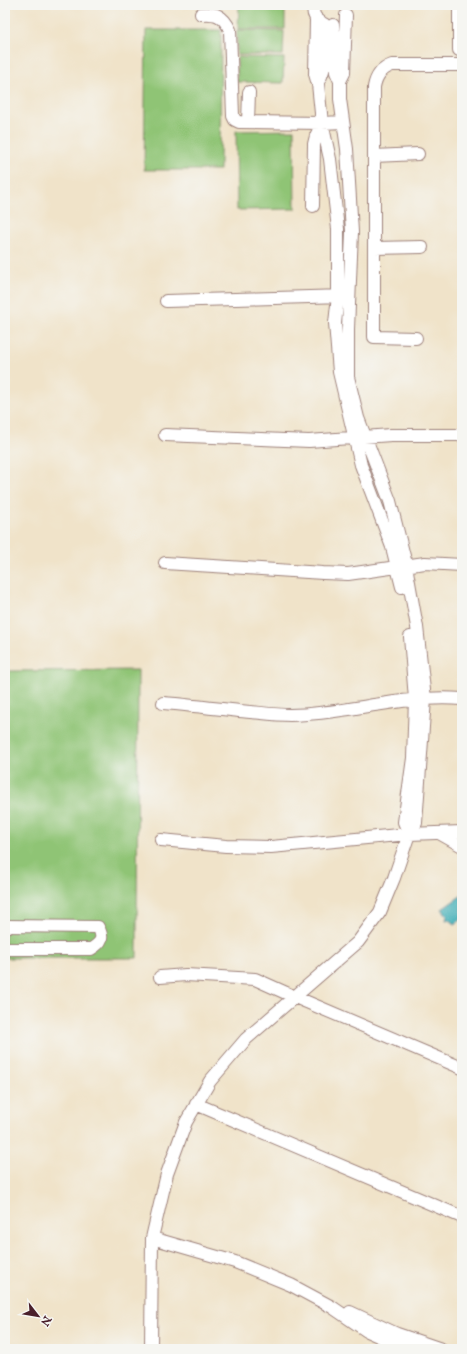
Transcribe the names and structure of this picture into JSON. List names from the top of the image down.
{
  "north": "bottom right"
}
